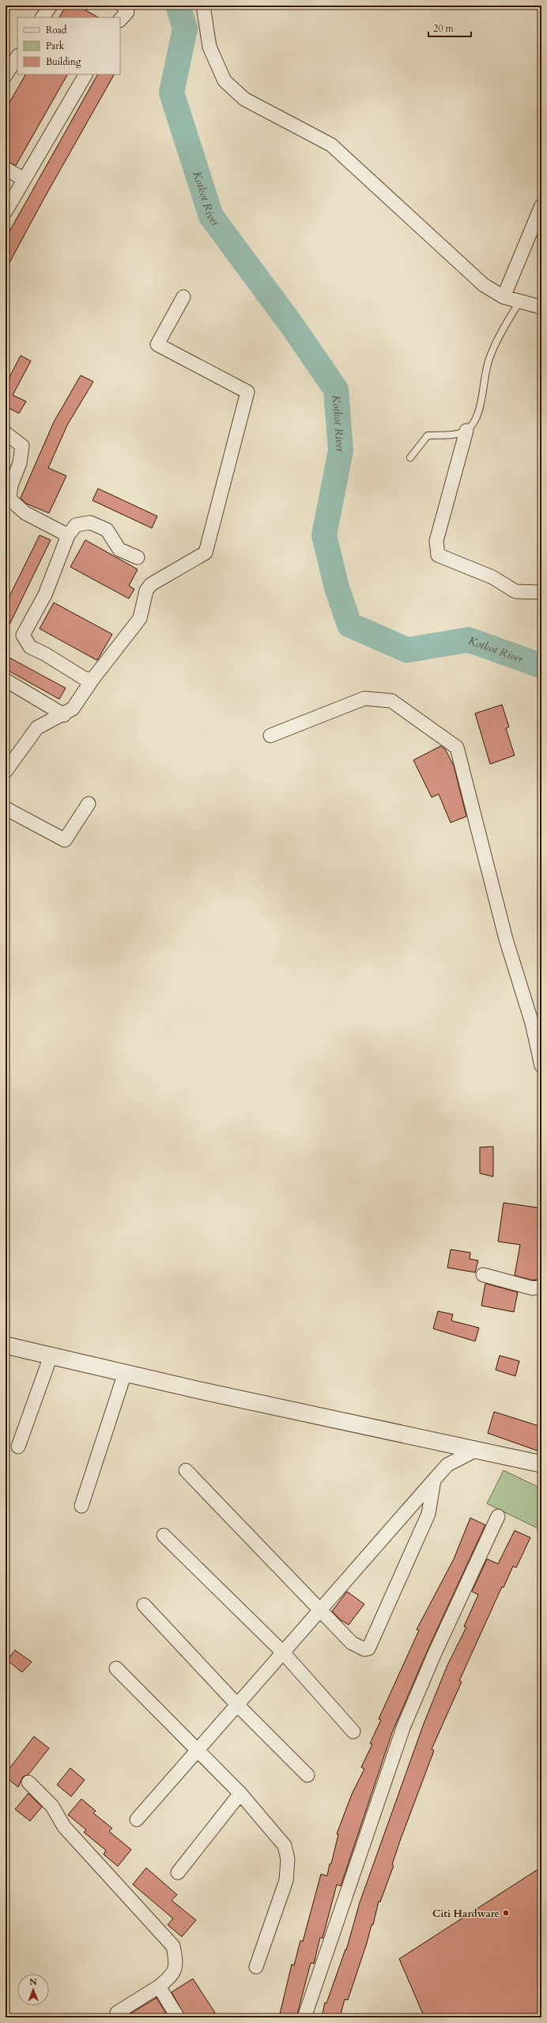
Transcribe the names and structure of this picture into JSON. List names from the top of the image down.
{
  "water": ["Kotkot River"],
  "places": ["Citi Hardware"],
  "legend": ["Road", "Park", "Building"],
  "scale_bar": "20 m",
  "north": "top"
}
